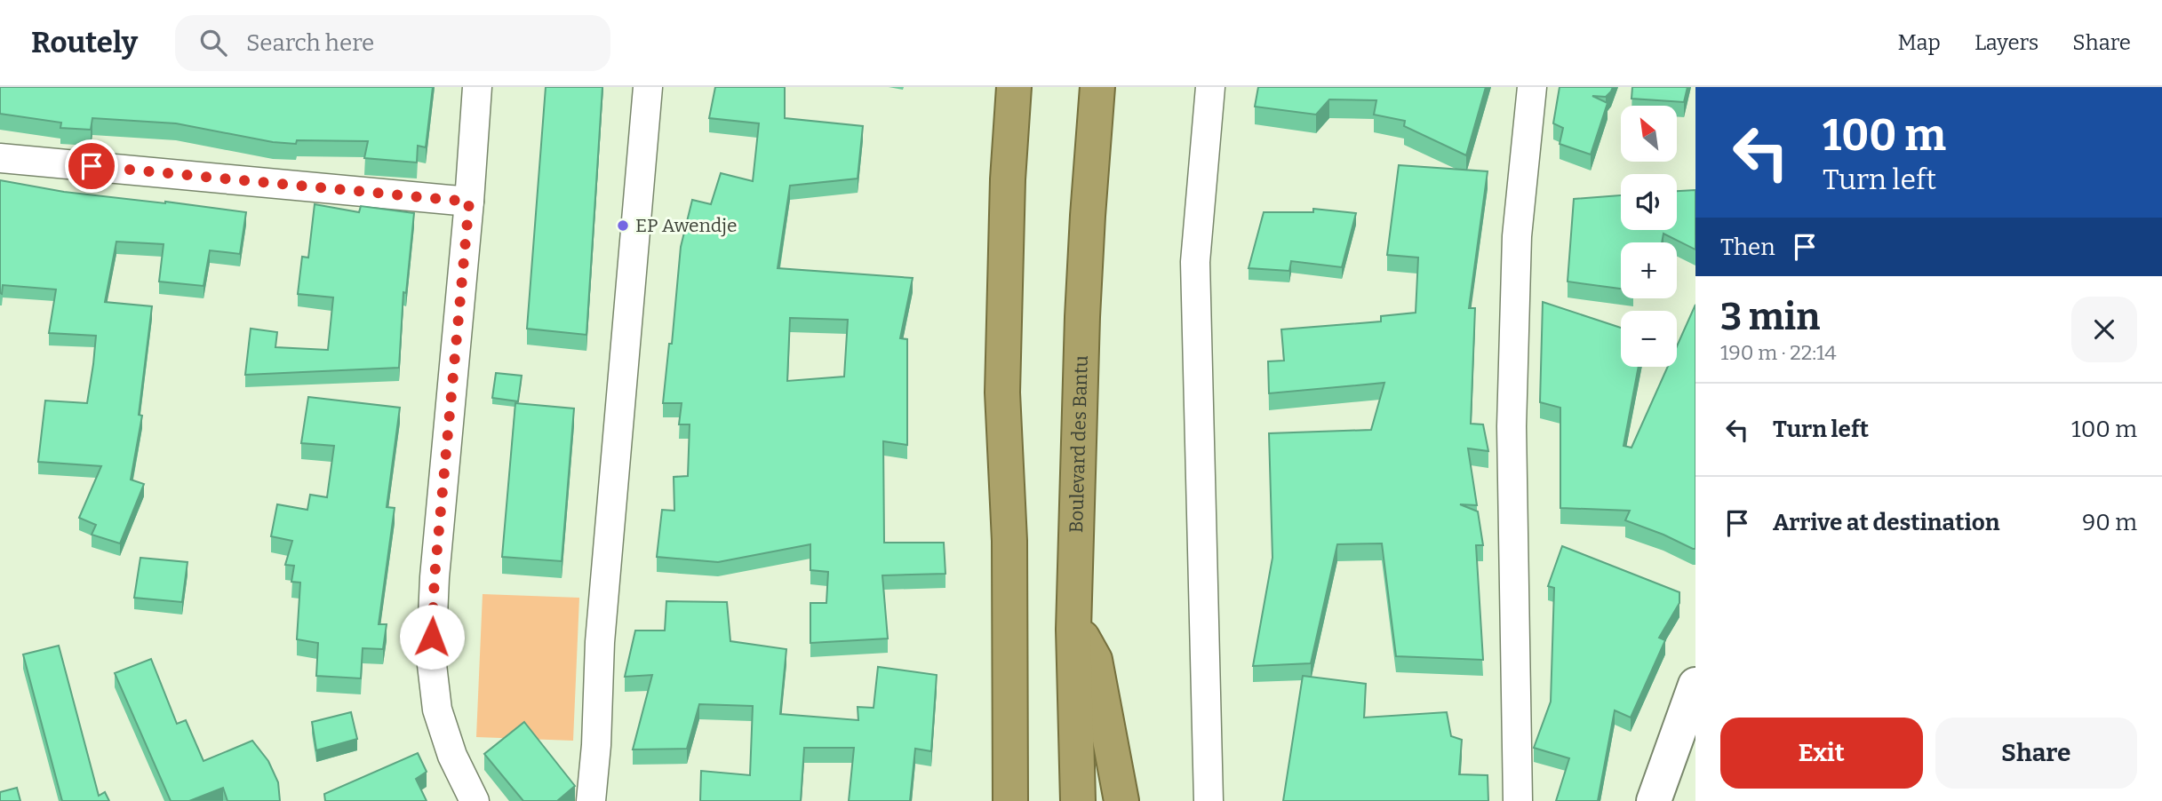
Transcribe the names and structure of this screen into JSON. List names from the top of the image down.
{
  "streets": {
    "highway": ["Boulevard des Bantu"]
  },
  "places": ["EP Awendje"],
  "north": "top left",
  "page": {
    "header": "Routely",
    "search": "Search here",
    "nav": ["Map", "Layers", "Share"],
    "turn": ["100 m", "Turn left"],
    "map_buttons": ["+", "−"],
    "then": "Then",
    "heading": ["3 min", "190 m · 22:14"],
    "list": [
      {
        "name": "Turn left",
        "value": "100 m"
      },
      {
        "name": "Arrive at destination",
        "value": "90 m"
      }
    ],
    "buttons": ["Exit", "Share"]
  }
}
